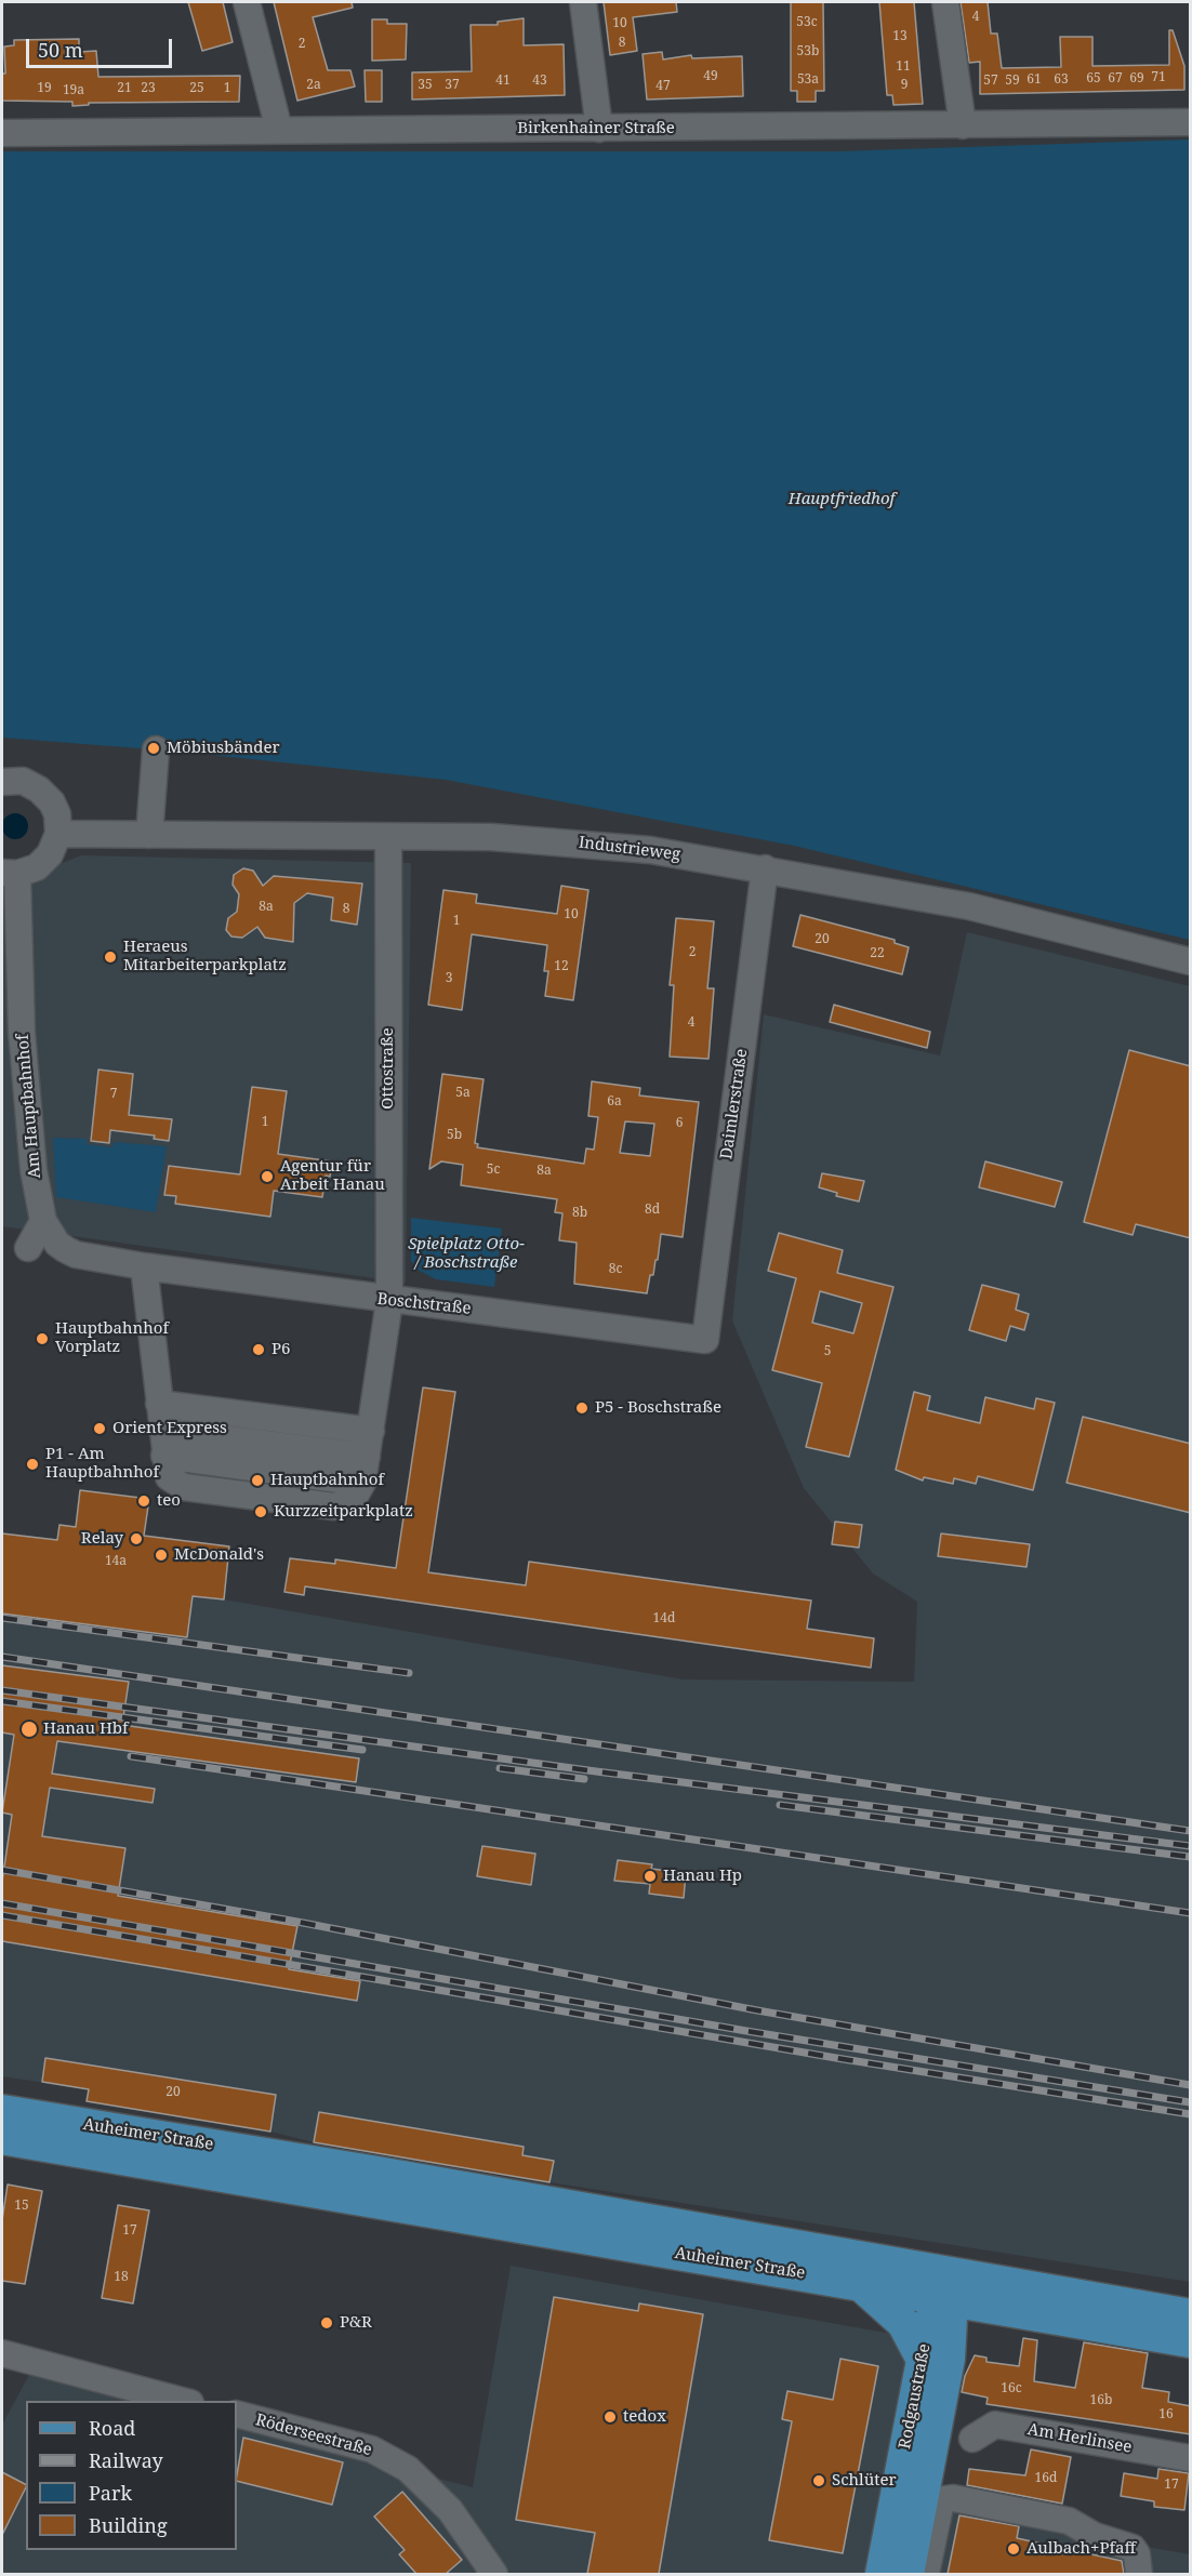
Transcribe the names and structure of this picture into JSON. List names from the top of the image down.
{
  "streets": {
    "main road": ["Auheimer Straße", "Rodgaustraße"],
    "street": [
      "Birkenhainer Straße",
      "Industrieweg",
      "Ottostraße",
      "Daimlerstraße",
      "Am Hauptbahnhof",
      "Boschstraße",
      "Röderseestraße",
      "Am Herlinsee"
    ]
  },
  "crossings": [
    ["Industrieweg", "Ottostraße"],
    ["Industrieweg", "Daimlerstraße"],
    ["Ottostraße", "Boschstraße"],
    ["Daimlerstraße", "Boschstraße"],
    ["Am Hauptbahnhof", "Boschstraße"],
    ["Auheimer Straße", "Rodgaustraße"]
  ],
  "parks": ["Hauptfriedhof", "Spielplatz Otto- / Boschstraße"],
  "places": [
    "Möbiusbänder",
    "Heraeus Mitarbeiterparkplatz",
    "Agentur für Arbeit Hanau",
    "Hauptbahnhof Vorplatz",
    "P6",
    "P5 - Boschstraße",
    "Orient Express",
    "P1 - Am Hauptbahnhof",
    "Hauptbahnhof",
    "teo",
    "Kurzzeitparkplatz",
    "Relay",
    "McDonald's",
    "Hanau Hbf",
    "Hanau Hp",
    "P&R",
    "tedox",
    "Schlüter",
    "Aulbach+Pfaff"
  ],
  "house_numbers": [
    "4",
    "53c",
    "10",
    "13",
    "8",
    "2",
    "53b",
    "11",
    "49",
    "71",
    "65",
    "67",
    "69",
    "53a",
    "61",
    "63",
    "41",
    "43",
    "57",
    "59",
    "2a",
    "35",
    "37",
    "9",
    "47",
    "19",
    "21",
    "23",
    "25",
    "1",
    "19a",
    "8a",
    "8",
    "10",
    "1",
    "20",
    "2",
    "22",
    "12",
    "3",
    "4",
    "5a",
    "7",
    "6a",
    "1",
    "6",
    "5b",
    "5c",
    "8a",
    "8d",
    "8b",
    "8c",
    "5",
    "14a",
    "14d",
    "20",
    "15",
    "17",
    "18",
    "16c",
    "16b",
    "16",
    "16d",
    "17"
  ],
  "legend": [
    "Road",
    "Railway",
    "Park",
    "Building"
  ],
  "scale_bar": "50 m"
}
